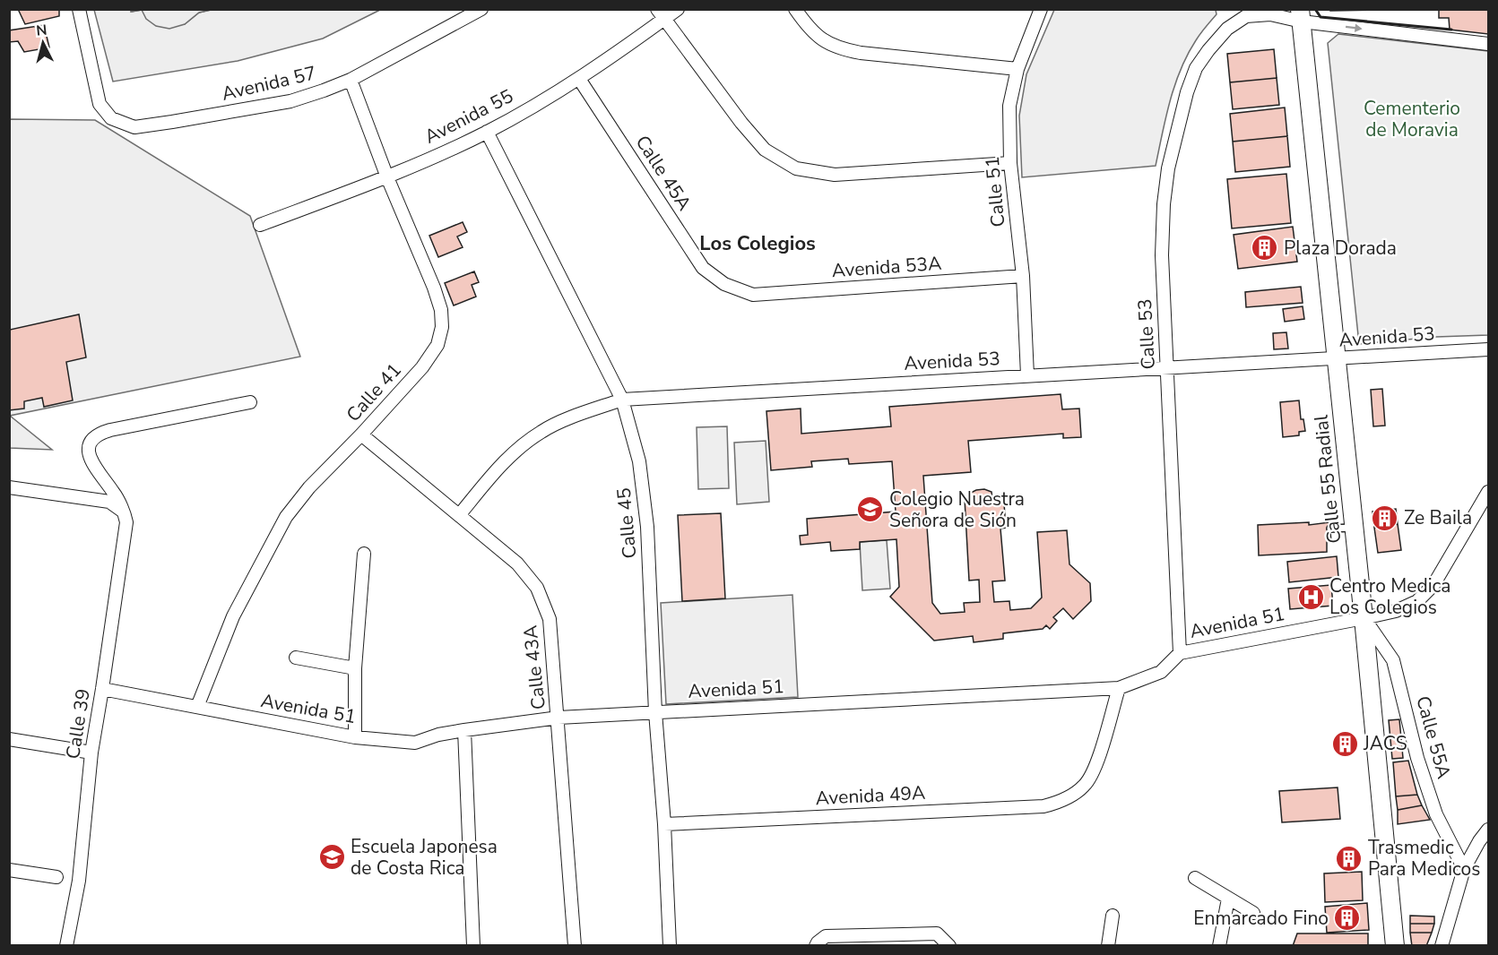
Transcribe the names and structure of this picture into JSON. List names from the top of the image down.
{
  "streets": {
    "main road": ["Calle 55 Radial"],
    "street": [
      "Avenida 57",
      "Avenida 55",
      "Calle 45A",
      "Calle 51",
      "Avenida 53A",
      "Calle 53",
      "Avenida 53",
      "Calle 41",
      "Calle 45",
      "Avenida 51",
      "Calle 43A",
      "Calle 39",
      "Calle 55A",
      "Avenida 49A"
    ]
  },
  "crossings": [
    ["Avenida 57", "Calle 41"],
    ["Avenida 55", "Calle 45A"],
    ["Avenida 55", "Calle 41"],
    ["Avenida 55", "Calle 45"],
    ["Calle 45A", "Avenida 53A"],
    ["Calle 51", "Avenida 53A"],
    ["Calle 51", "Avenida 53"],
    ["Calle 53", "Avenida 53"],
    ["Calle 53", "Calle 55 Radial"],
    ["Calle 53", "Avenida 51"],
    ["Avenida 53", "Calle 55 Radial"],
    ["Avenida 53", "Calle 45"],
    ["Avenida 53", "Calle 43A"],
    ["Calle 41", "Avenida 51"],
    ["Calle 41", "Calle 43A"],
    ["Calle 55 Radial", "Avenida 51"],
    ["Calle 55 Radial", "Calle 55A"],
    ["Calle 45", "Avenida 51"],
    ["Calle 45", "Avenida 49A"],
    ["Avenida 51", "Calle 43A"],
    ["Avenida 51", "Calle 39"],
    ["Avenida 51", "Calle 55A"],
    ["Avenida 51", "Avenida 49A"]
  ],
  "districts": ["Los Colegios"],
  "parks": ["Cementerio de Moravia"],
  "places": {
    "building": [
      "Plaza Dorada",
      "Ze Baila",
      "JACS",
      "Trasmedic Para Medicos",
      "Enmarcado Fino"
    ],
    "school or university": ["Colegio Nuestra Señora de Sión", "Escuela Japonesa de Costa Rica"],
    "hospital": ["Centro Medica Los Colegios"]
  },
  "north": "top"
}
